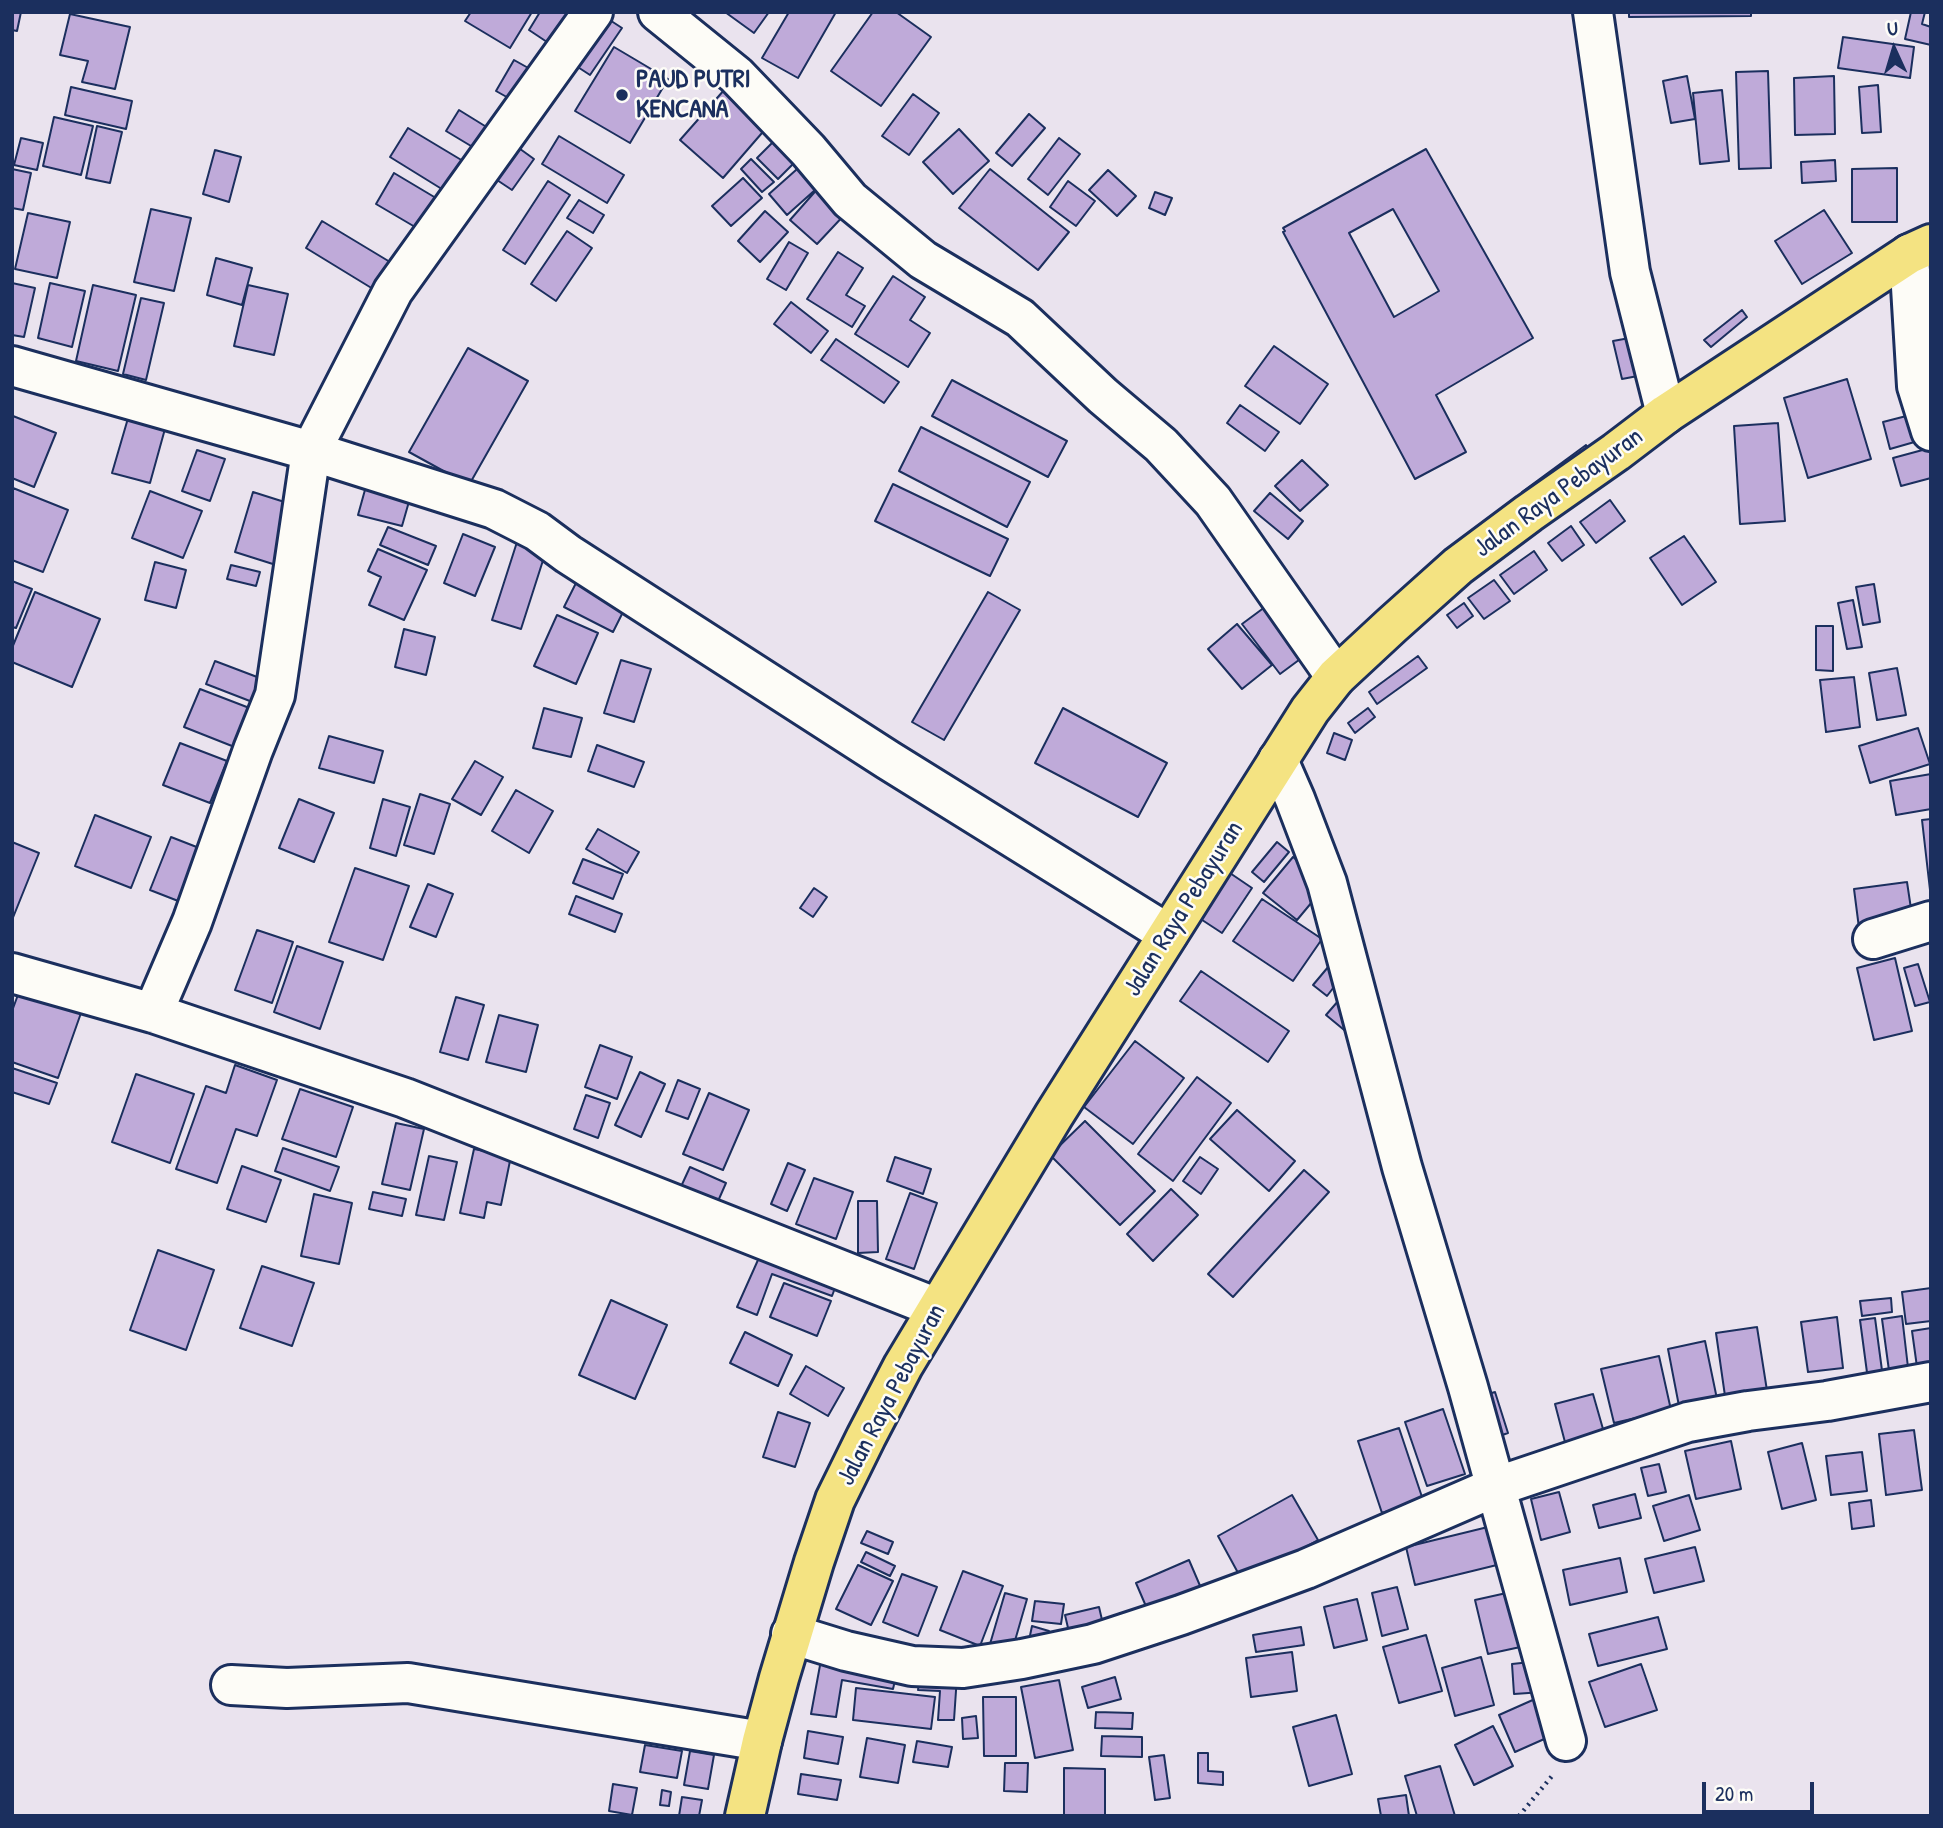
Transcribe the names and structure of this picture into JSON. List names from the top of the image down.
{
  "streets": {
    "main road": ["Jalan Raya Pebayuran"]
  },
  "places": ["PAUD PUTRI KENCANA"],
  "scale_bar": "20 m",
  "north": "top"
}
